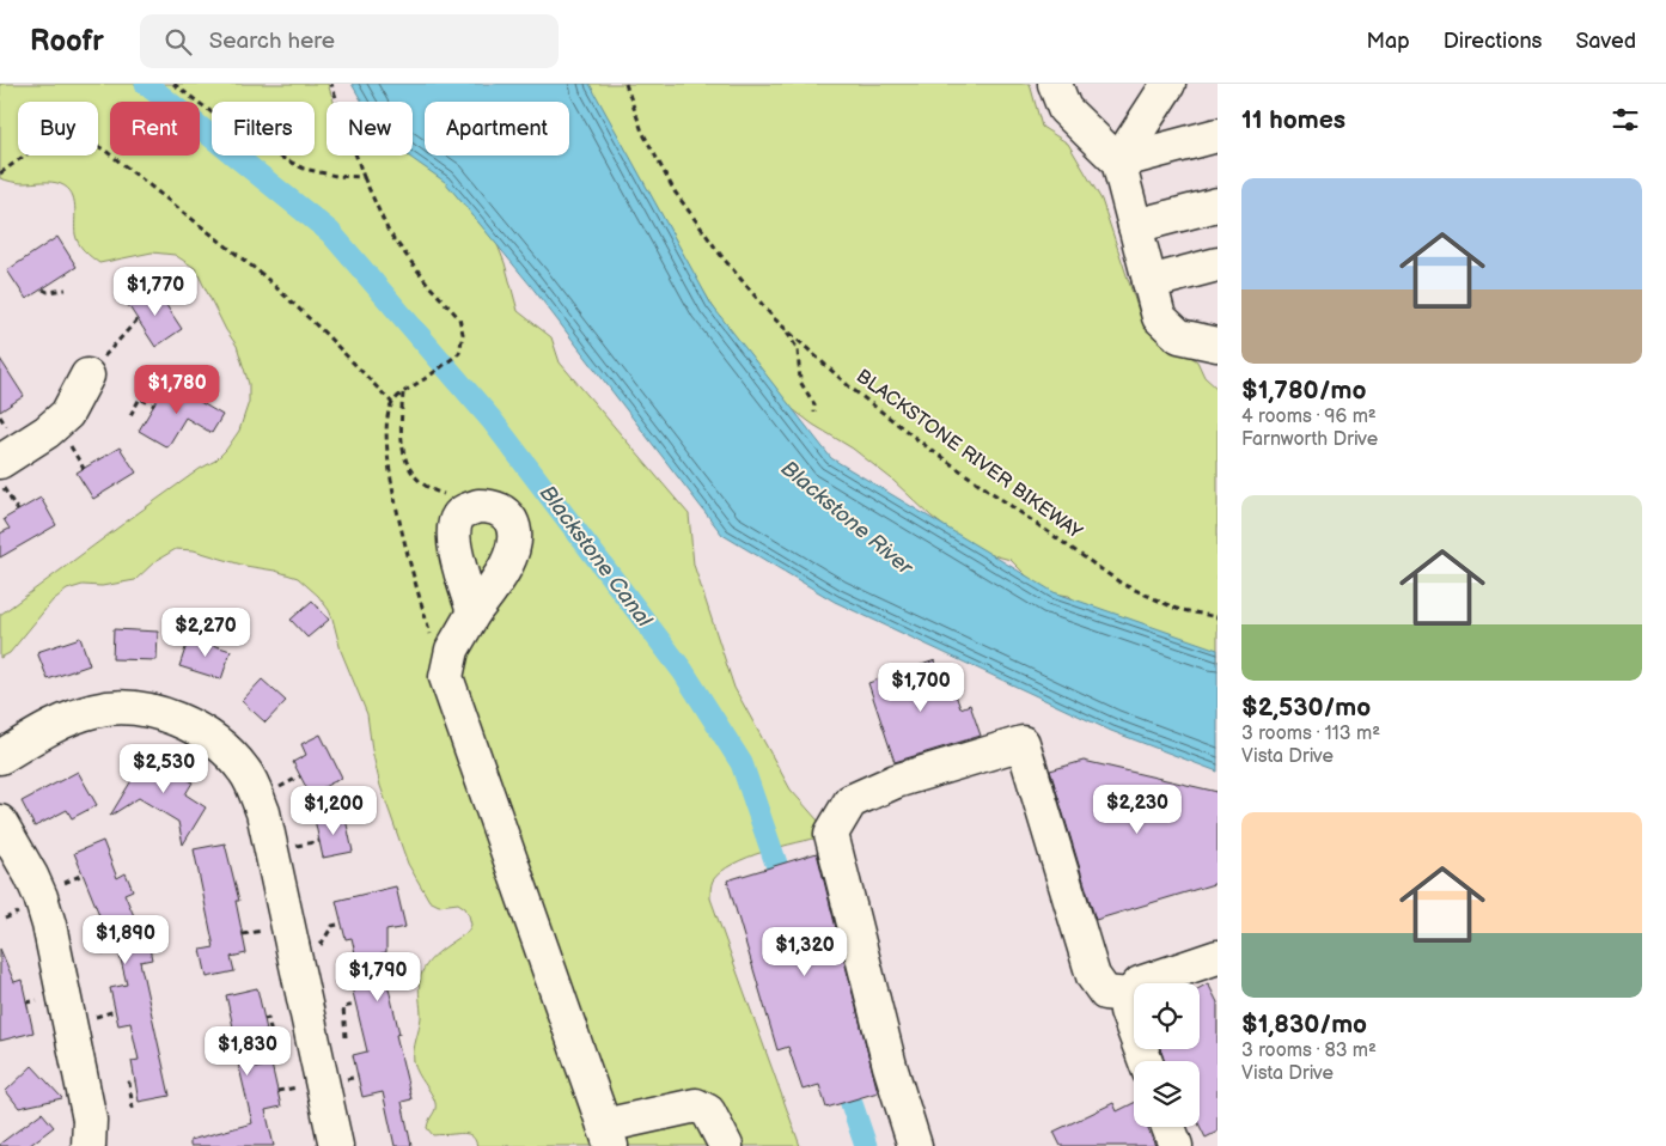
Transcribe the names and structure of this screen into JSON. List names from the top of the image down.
{
  "streets": {
    "path": ["BLACKSTONE RIVER BIKEWAY"]
  },
  "water": ["Blackstone River", "Blackstone Canal"],
  "page": {
    "header": "Roofr",
    "search": "Search here",
    "nav": ["Map", "Directions", "Saved"],
    "heading": "11 homes",
    "chip": [
      "Buy",
      "Rent",
      "Filters",
      "New",
      "Apartment"
    ],
    "list": [
      {
        "name": "$1,780/mo",
        "note": "4 rooms · 96 m² · Farnworth Drive"
      },
      {
        "name": "$2,530/mo",
        "note": "3 rooms · 113 m² · Vista Drive"
      },
      {
        "name": "$1,830/mo",
        "note": "3 rooms · 83 m² · Vista Drive"
      }
    ],
    "price": [
      "$1,770",
      "$1,780",
      "$2,270",
      "$1,700",
      "$2,530",
      "$2,230",
      "$1,200",
      "$1,890",
      "$1,320",
      "$1,790",
      "$1,830"
    ]
  }
}
